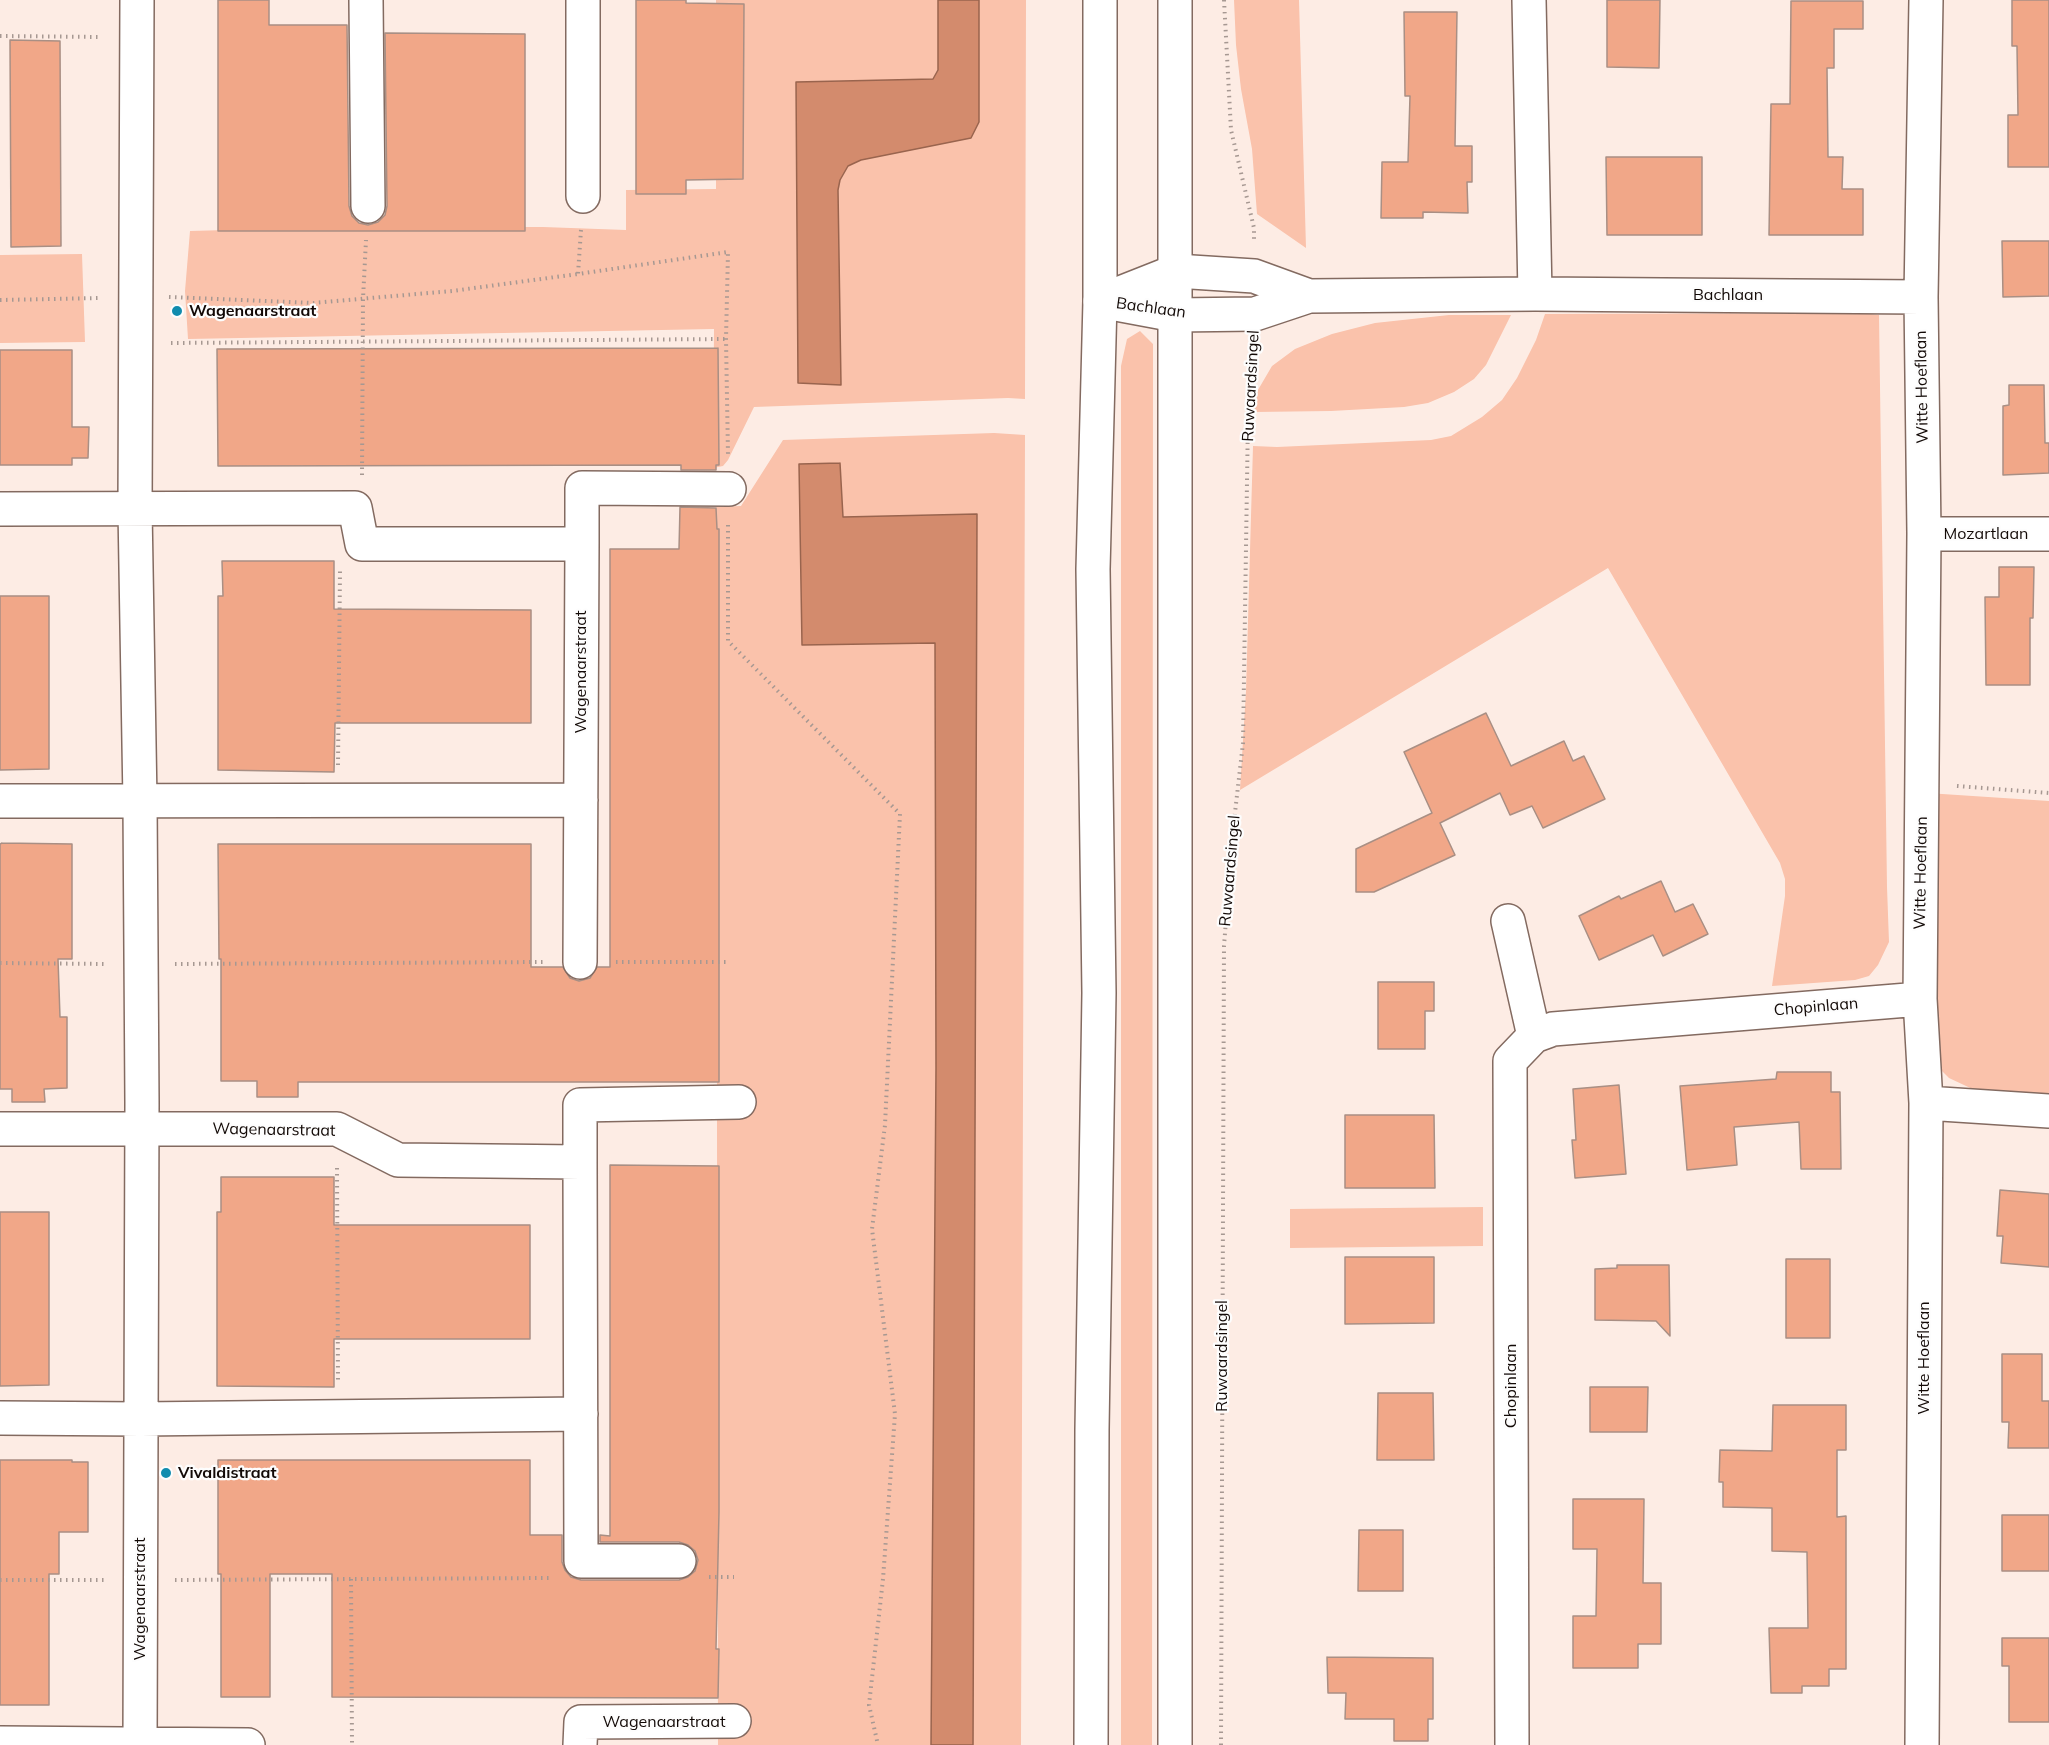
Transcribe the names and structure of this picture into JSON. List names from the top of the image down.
{
  "streets": {
    "street": [
      "Bachlaan",
      "Witte Hoeflaan",
      "Mozartlaan",
      "Wagenaarstraat",
      "Chopinlaan"
    ],
    "path": ["Ruwaardsingel"]
  },
  "crossings": [
    ["Bachlaan", "Ruwaardsingel"],
    ["Bachlaan", "Witte Hoeflaan"],
    ["Witte Hoeflaan", "Mozartlaan"],
    ["Witte Hoeflaan", "Chopinlaan"]
  ],
  "places": ["Wagenaarstraat", "Vivaldistraat"]
}
